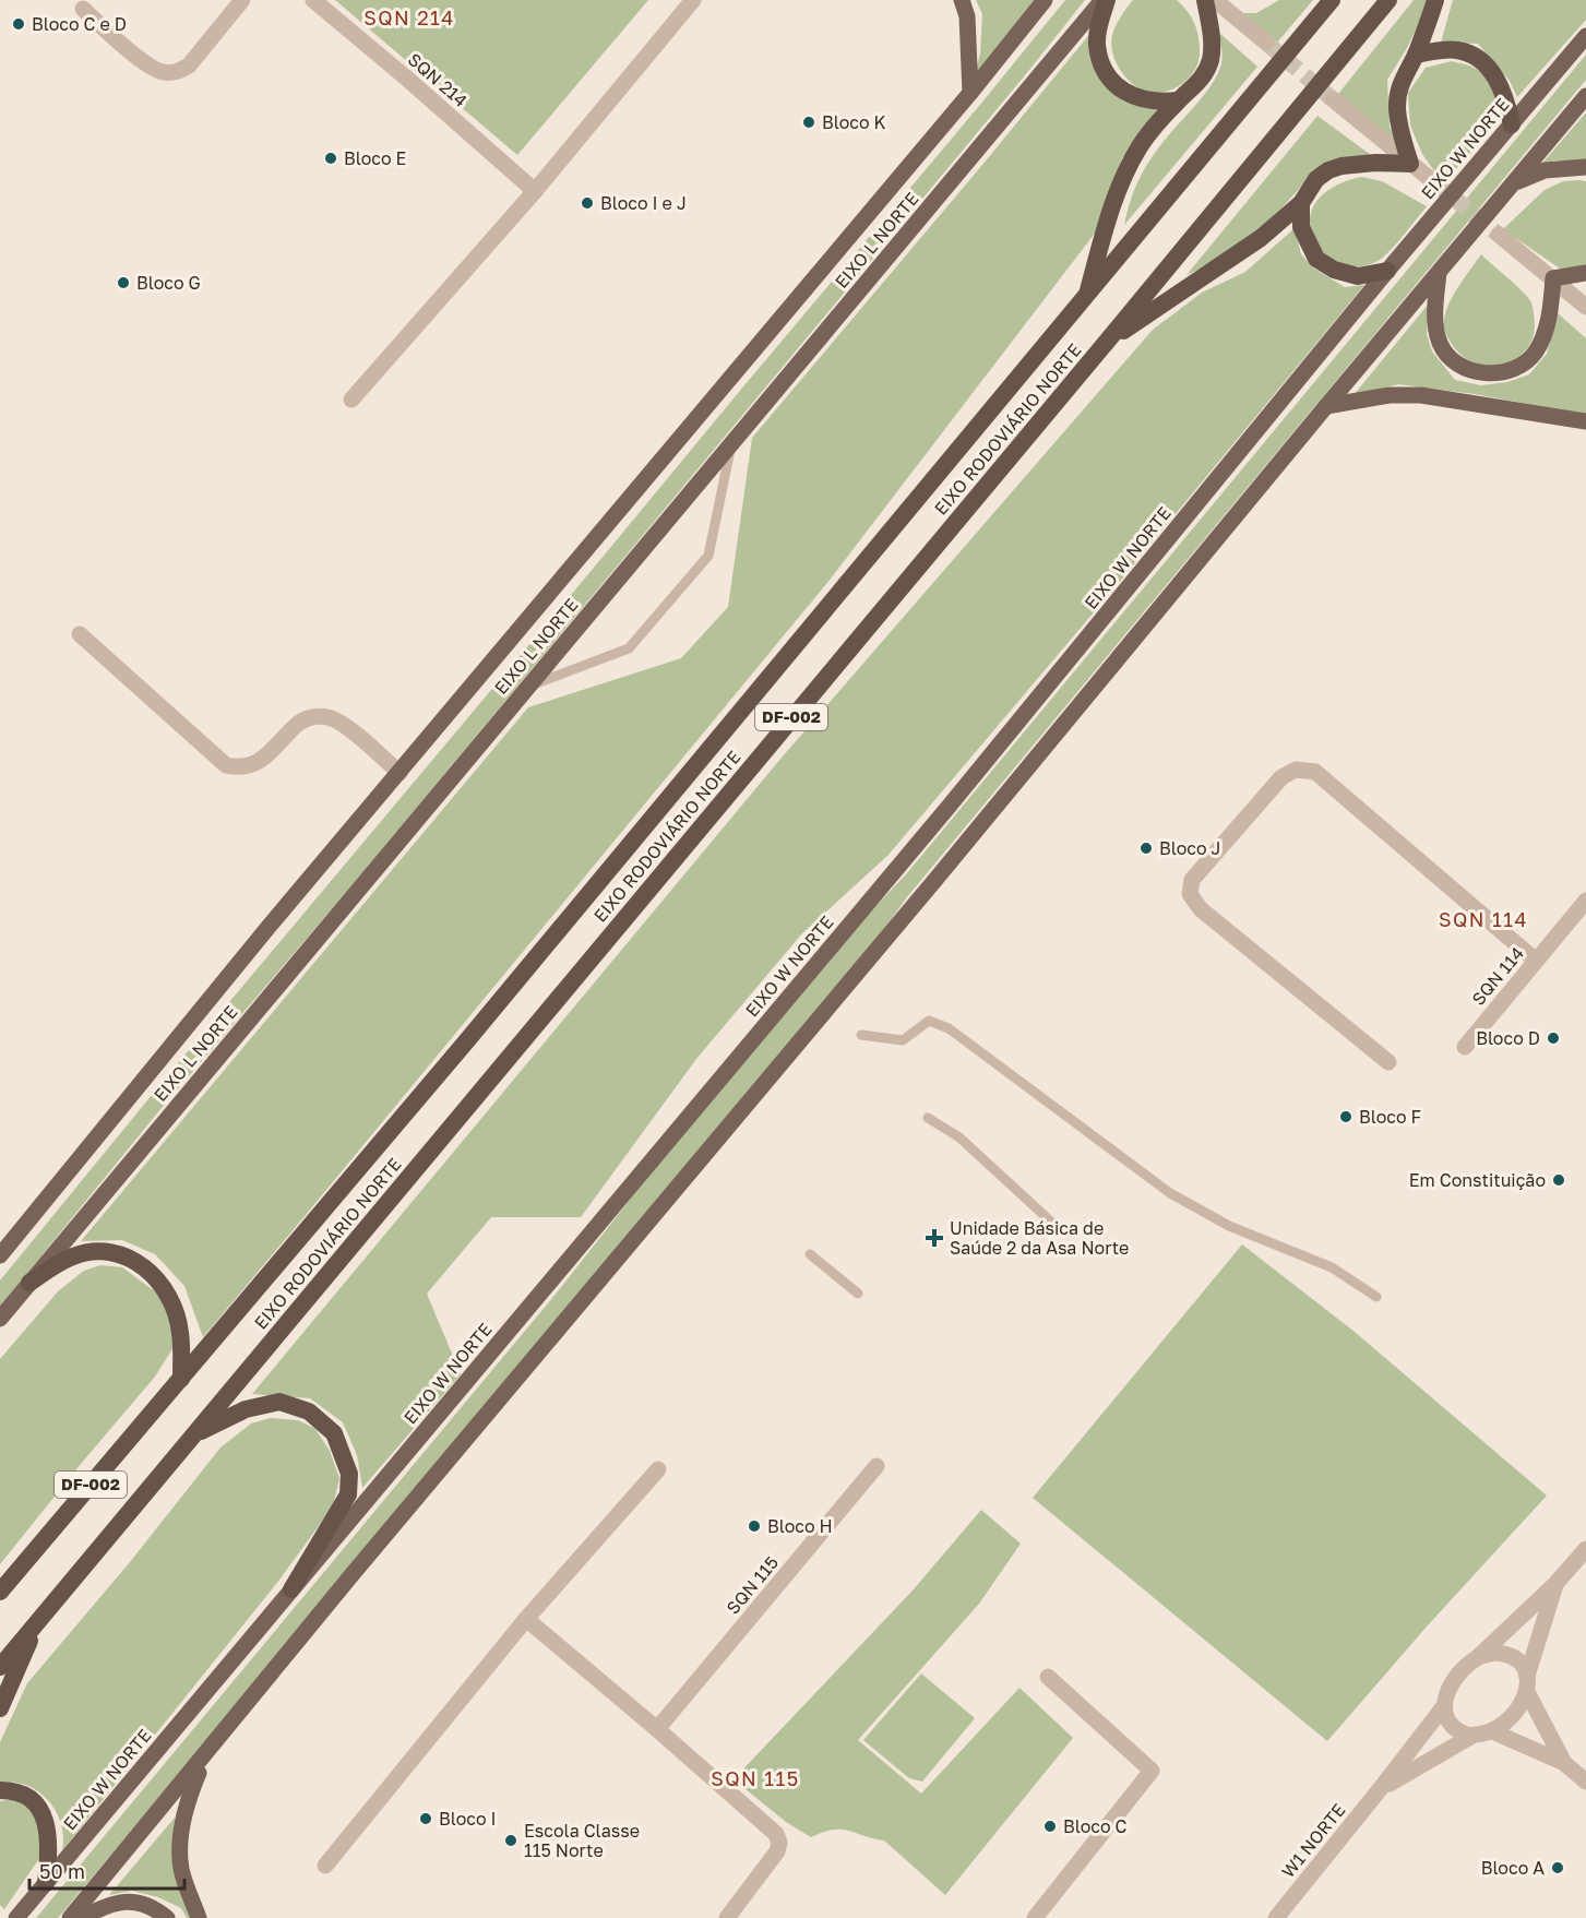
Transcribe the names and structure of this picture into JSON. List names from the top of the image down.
{
  "streets": {
    "highway": ["EIXO RODOVIÁRIO NORTE", "DF-002"],
    "main road": ["EIXO W NORTE", "EIXO L NORTE"],
    "street": [
      "SQN 214",
      "SQN 114",
      "SQN 115",
      "W1 NORTE"
    ]
  },
  "districts": ["SQN 214", "SQN 114", "SQN 115"],
  "places": {
    "other": [
      "Bloco C e D",
      "Bloco K",
      "Bloco E",
      "Bloco I e J",
      "Bloco G",
      "Bloco J",
      "Bloco D",
      "Bloco F",
      "Em Constituição",
      "Bloco H",
      "Bloco I",
      "Bloco C",
      "Escola Classe 115 Norte",
      "Bloco A"
    ],
    "health": ["Unidade Básica de Saúde 2 da Asa Norte"]
  },
  "scale_bar": "50 m"
}
